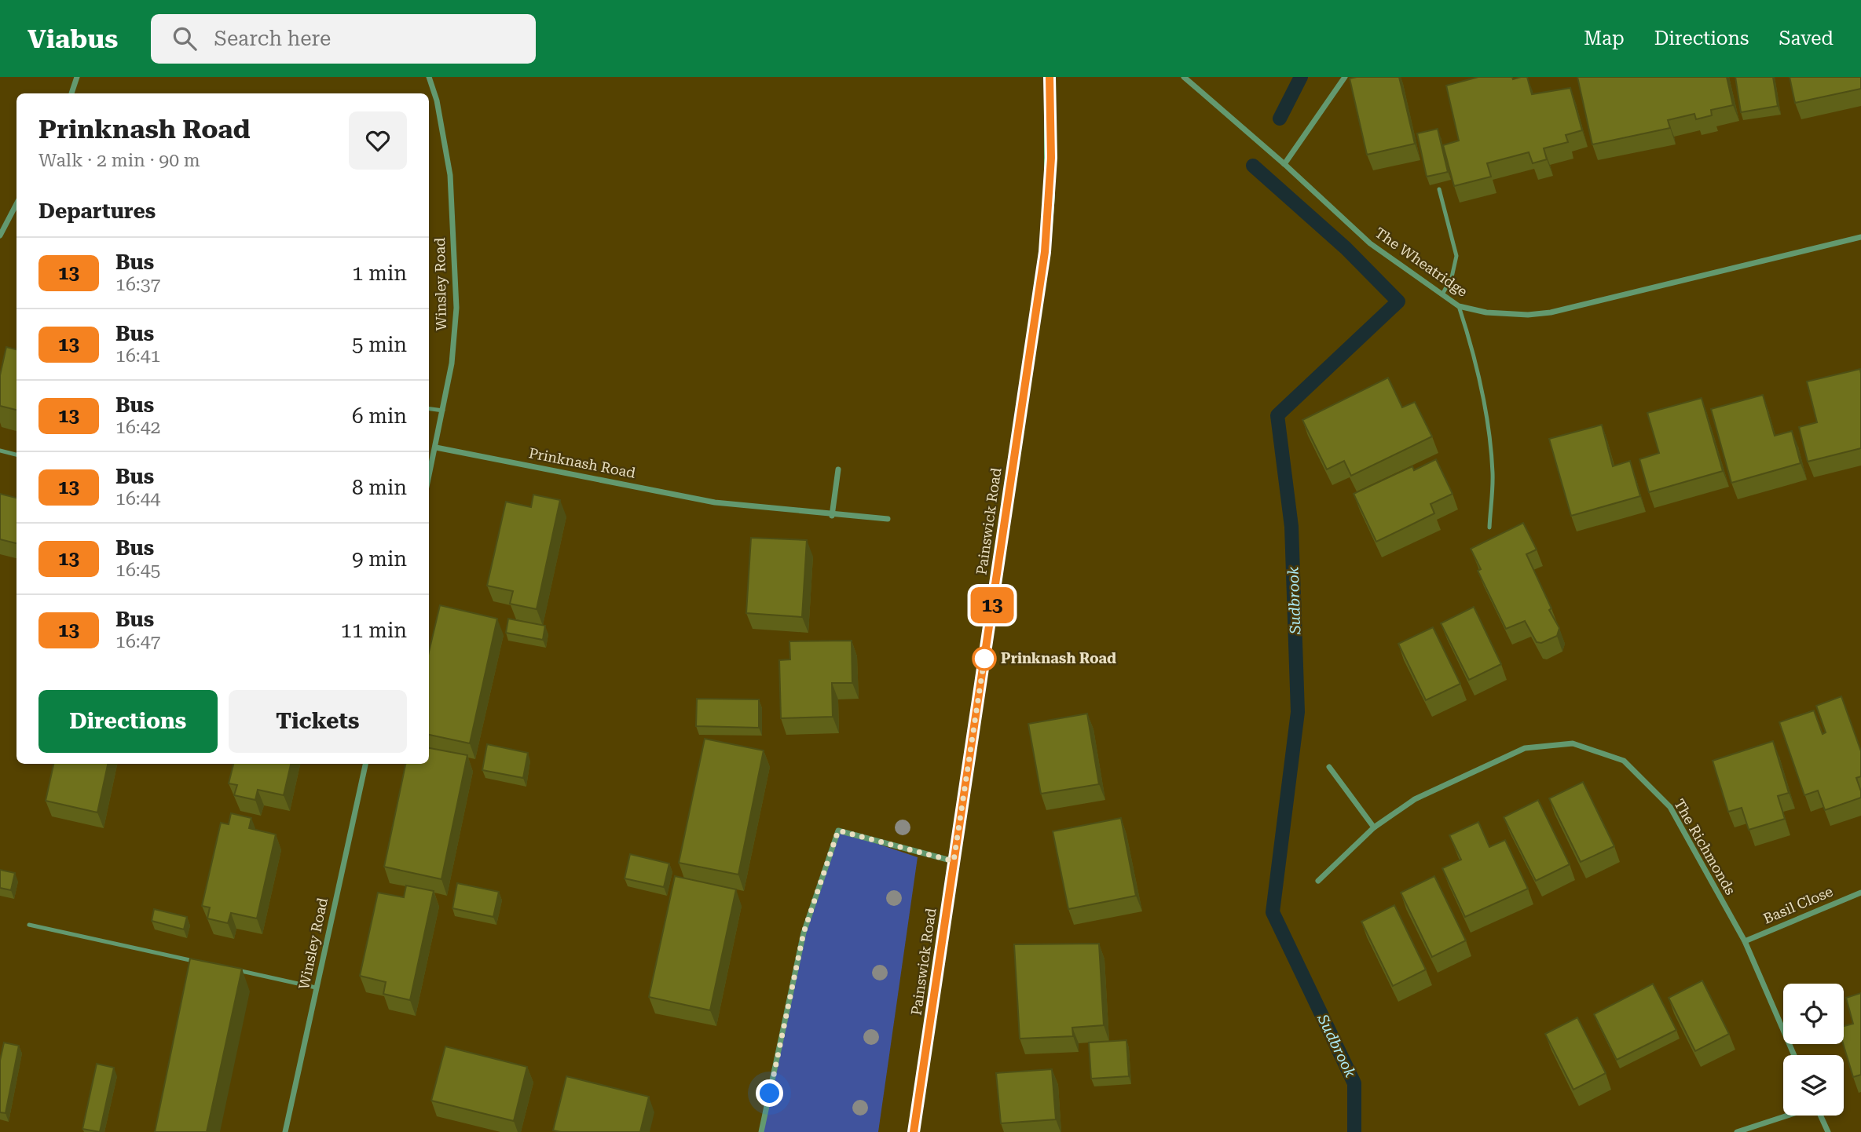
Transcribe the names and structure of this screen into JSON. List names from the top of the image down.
{
  "streets": {
    "main road": ["Painswick Road"],
    "street": [
      "The Wheatridge",
      "Winsley Road",
      "Prinknash Road",
      "The Richmonds",
      "Basil Close"
    ]
  },
  "crossings": [
    ["Winsley Road", "Prinknash Road"],
    ["The Richmonds", "Basil Close"]
  ],
  "water": ["Sudbrook"],
  "places": ["Prinknash Road"],
  "lines": ["bus line 13"],
  "page": {
    "header": "Viabus",
    "search": "Search here",
    "nav": ["Map", "Directions", "Saved"],
    "on_map": "13",
    "heading": [
      ["Prinknash Road", "Walk · 2 min · 90 m"],
      "Departures"
    ],
    "list": [
      {
        "mark": "13",
        "name": "Bus",
        "note": "16:37",
        "value": "1 min"
      },
      {
        "mark": "13",
        "name": "Bus",
        "note": "16:41",
        "value": "5 min"
      },
      {
        "mark": "13",
        "name": "Bus",
        "note": "16:42",
        "value": "6 min"
      },
      {
        "mark": "13",
        "name": "Bus",
        "note": "16:44",
        "value": "8 min"
      },
      {
        "mark": "13",
        "name": "Bus",
        "note": "16:45",
        "value": "9 min"
      },
      {
        "mark": "13",
        "name": "Bus",
        "note": "16:47",
        "value": "11 min"
      }
    ],
    "buttons": ["Directions", "Tickets"]
  }
}
